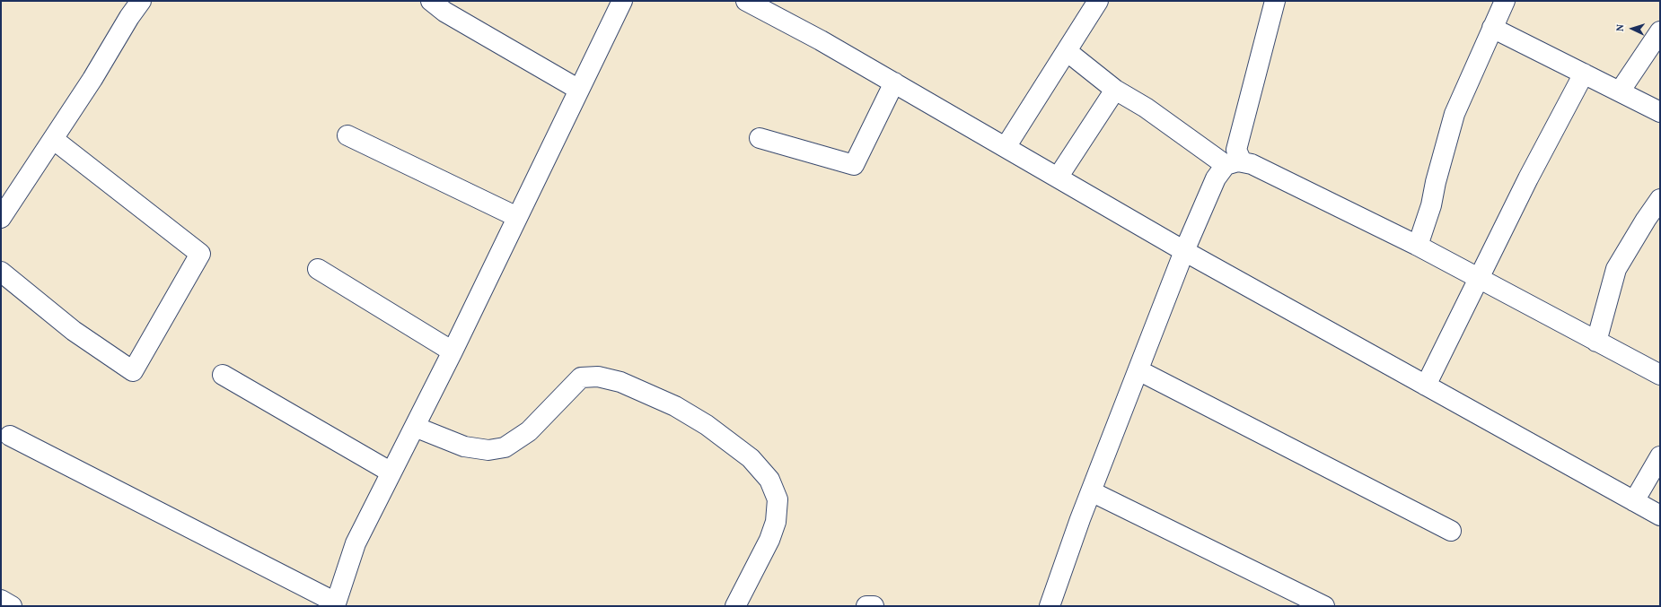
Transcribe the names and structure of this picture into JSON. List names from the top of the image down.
{
  "north": "left"
}
